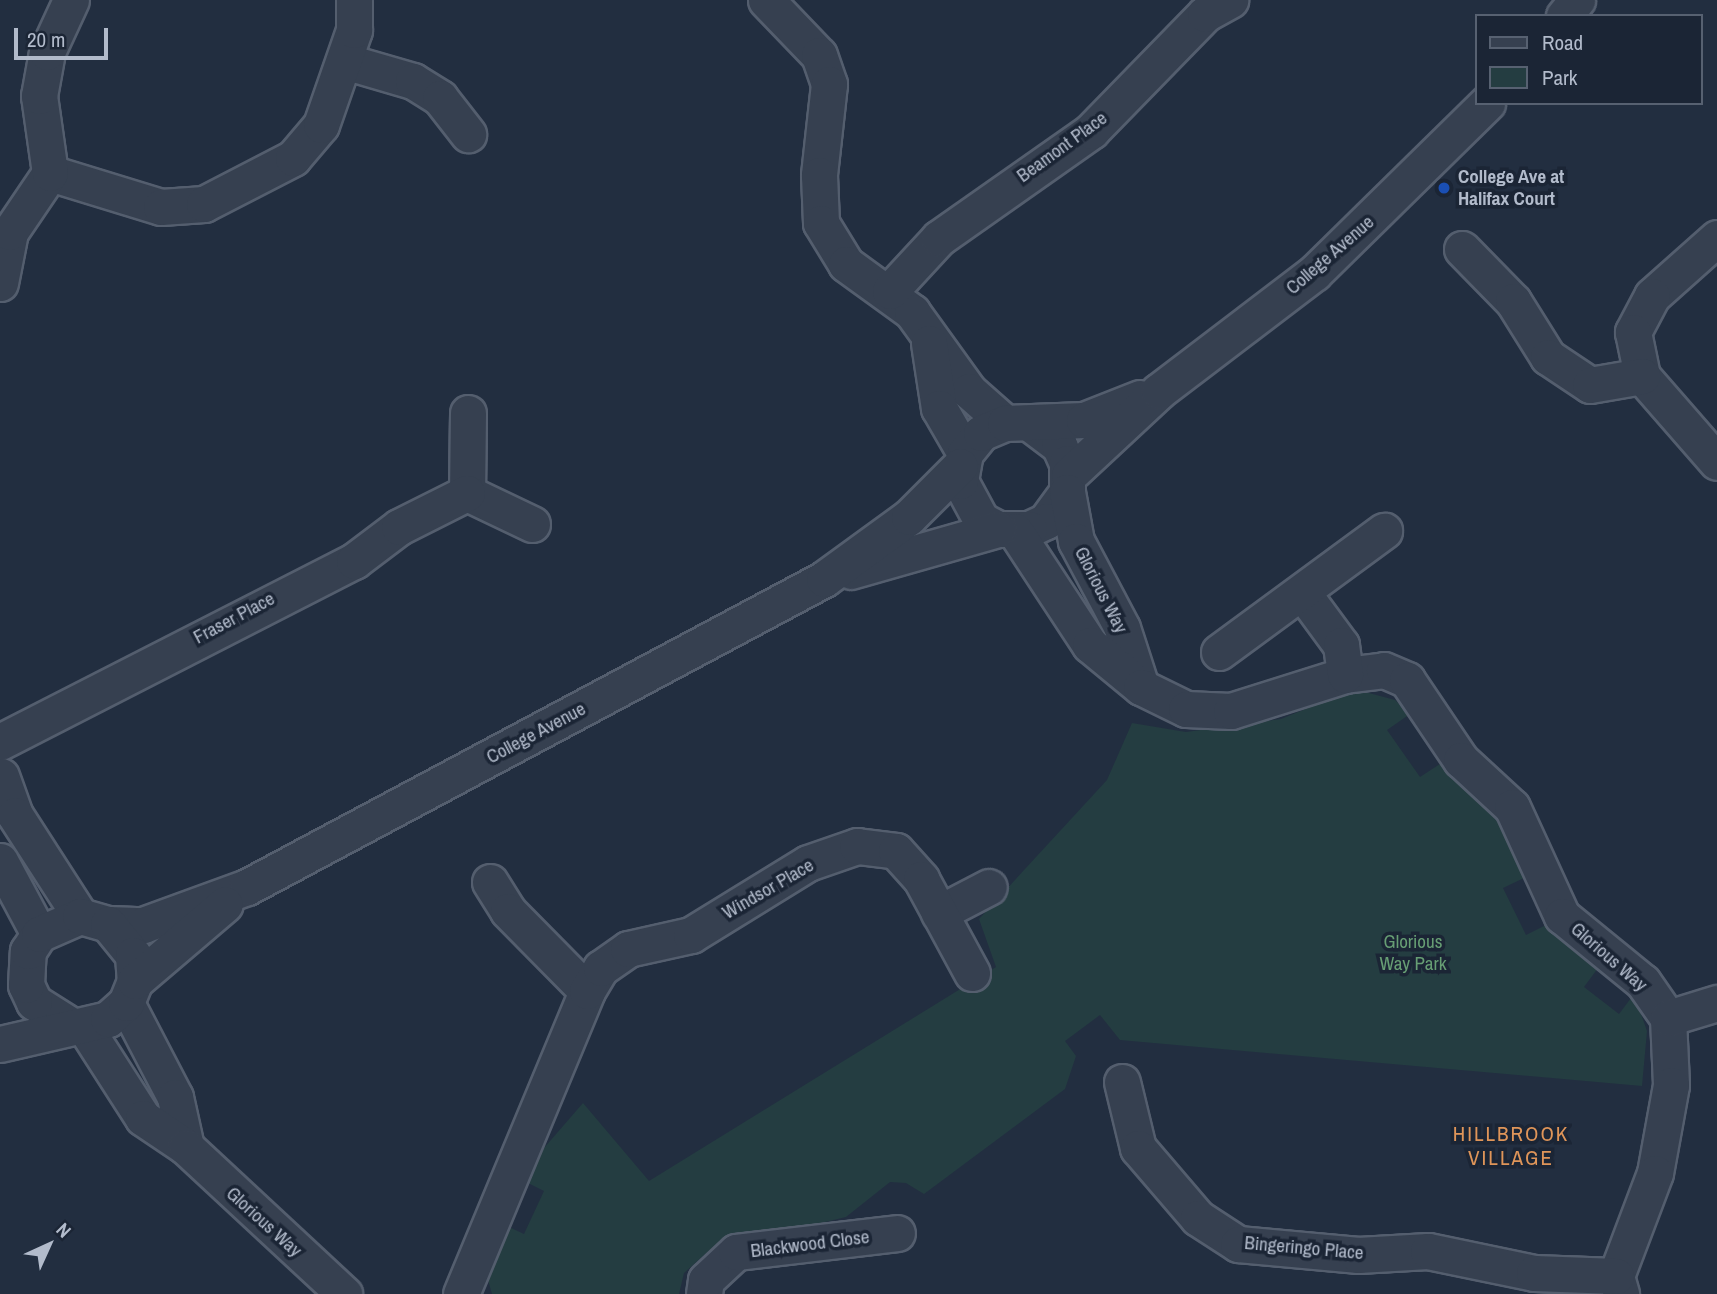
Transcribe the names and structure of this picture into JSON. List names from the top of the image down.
{
  "streets": {
    "street": [
      "Beamont Place",
      "College Avenue",
      "Glorious Way",
      "Fraser Place",
      "Windsor Place",
      "Blackwood Close",
      "Bingeringo Place"
    ]
  },
  "crossings": [
    ["College Avenue", "Glorious Way"]
  ],
  "districts": ["HILLBROOK VILLAGE"],
  "parks": ["Glorious Way Park"],
  "places": ["College Ave at Halifax Court"],
  "legend": ["Road", "Park"],
  "scale_bar": "20 m",
  "north": "top right"
}
